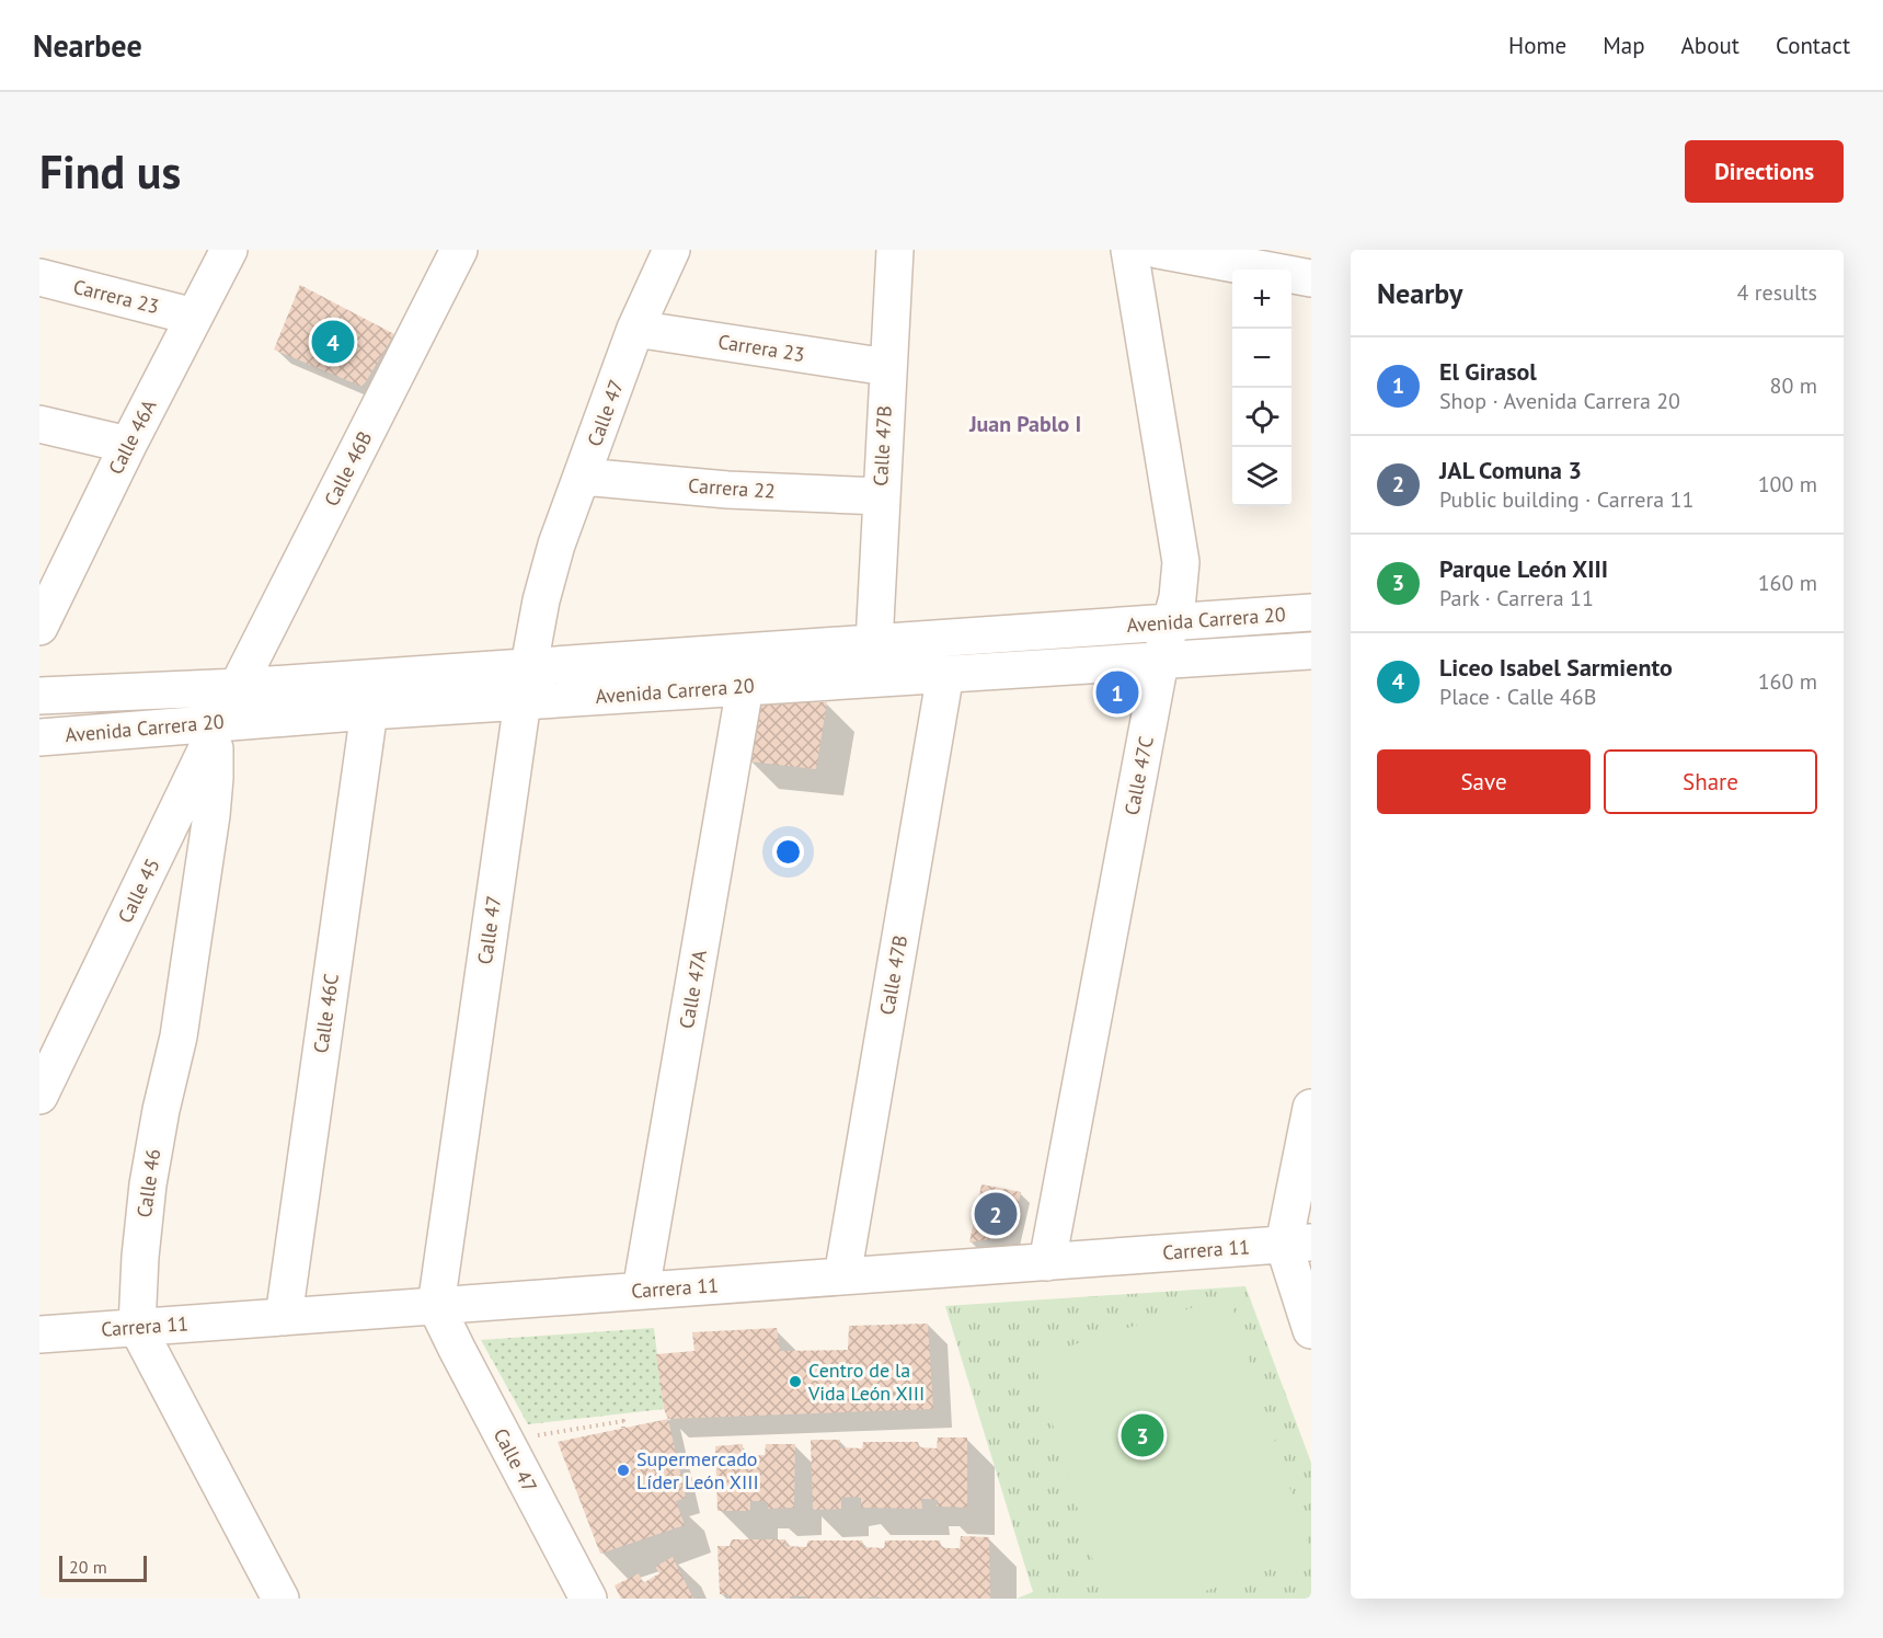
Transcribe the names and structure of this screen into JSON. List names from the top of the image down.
{
  "streets": {
    "street": [
      "Carrera 23",
      "Calle 47",
      "Calle 46A",
      "Calle 47B",
      "Calle 46B",
      "Carrera 22",
      "Avenida Carrera 20",
      "Calle 47C",
      "Calle 45",
      "Calle 47A",
      "Calle 46C",
      "Calle 46",
      "Carrera 11"
    ]
  },
  "crossings": [
    ["Carrera 23", "Calle 47"],
    ["Carrera 23", "Calle 46A"],
    ["Carrera 23", "Calle 47B"],
    ["Calle 47", "Carrera 22"],
    ["Calle 47", "Avenida Carrera 20"],
    ["Calle 47", "Carrera 11"],
    ["Calle 47B", "Carrera 22"],
    ["Calle 47B", "Avenida Carrera 20"],
    ["Calle 47B", "Carrera 11"],
    ["Calle 46B", "Avenida Carrera 20"],
    ["Calle 46B", "Calle 45"],
    ["Avenida Carrera 20", "Calle 47C"],
    ["Avenida Carrera 20", "Calle 45"],
    ["Avenida Carrera 20", "Calle 47A"],
    ["Avenida Carrera 20", "Calle 46C"],
    ["Avenida Carrera 20", "Calle 46"],
    ["Calle 47C", "Carrera 11"],
    ["Calle 45", "Calle 46"],
    ["Calle 47A", "Carrera 11"],
    ["Calle 46C", "Carrera 11"],
    ["Calle 46", "Carrera 11"]
  ],
  "districts": ["Juan Pablo I"],
  "places": ["Centro de la Vida León XIII", "Supermercado Líder León XIII"],
  "scale_bar": "20 m",
  "page": {
    "header": "Nearbee",
    "nav": [
      "Home",
      "Map",
      "About",
      "Contact"
    ],
    "buttons": [
      "Directions",
      ["Save", "Share"]
    ],
    "title": "Find us",
    "heading": ["Nearby", "4 results"],
    "map_buttons": ["+", "−"],
    "pins": [
      "4",
      "1",
      "2",
      "3"
    ],
    "list": [
      {
        "mark": "1",
        "name": "El Girasol",
        "note": "Shop · Avenida Carrera 20",
        "value": "80 m"
      },
      {
        "mark": "2",
        "name": "JAL Comuna 3",
        "note": "Public building · Carrera 11",
        "value": "100 m"
      },
      {
        "mark": "3",
        "name": "Parque León XIII",
        "note": "Park · Carrera 11",
        "value": "160 m"
      },
      {
        "mark": "4",
        "name": "Liceo Isabel Sarmiento",
        "note": "Place · Calle 46B",
        "value": "160 m"
      }
    ],
    "scale": "20 m"
  }
}
